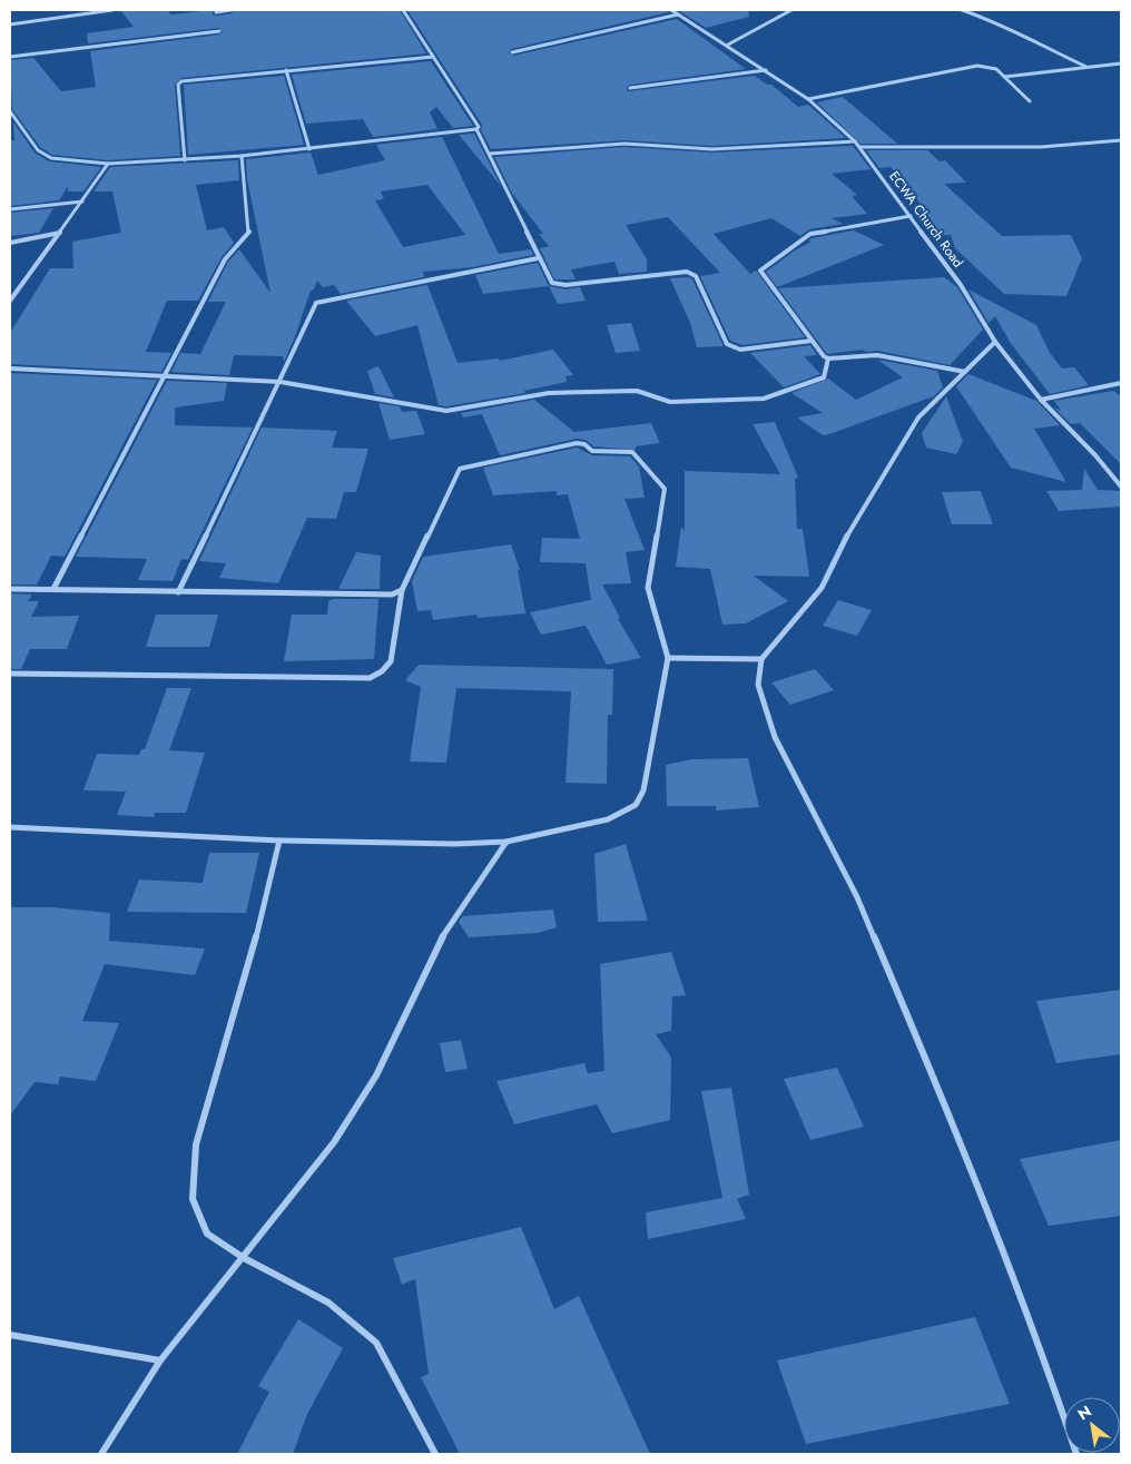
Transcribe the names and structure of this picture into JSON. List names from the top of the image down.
{
  "streets": {
    "street": ["ECWA Church Road"]
  },
  "north": "top left"
}
